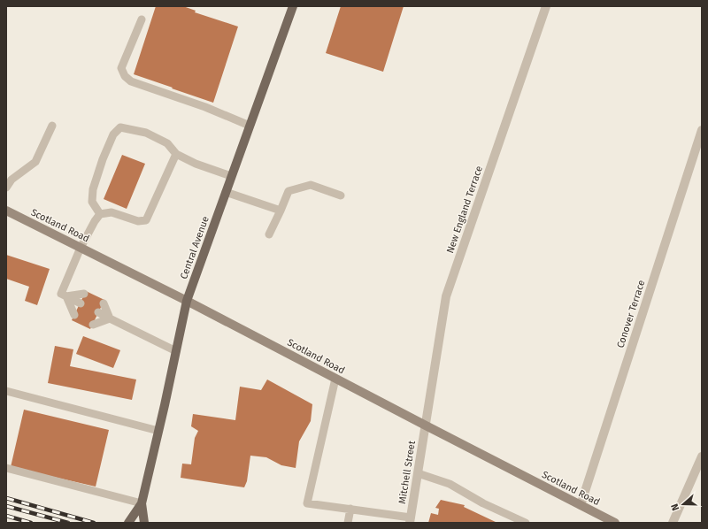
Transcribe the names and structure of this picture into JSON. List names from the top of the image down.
{
  "streets": {
    "main road": ["Scotland Road", "Central Avenue"],
    "street": ["New England Terrace", "Conover Terrace", "Mitchell Street"]
  },
  "crossings": [
    ["New England Terrace", "Scotland Road"],
    ["New England Terrace", "Mitchell Street"],
    ["Scotland Road", "Central Avenue"],
    ["Scotland Road", "Conover Terrace"],
    ["Scotland Road", "Mitchell Street"]
  ],
  "north": "left"
}
